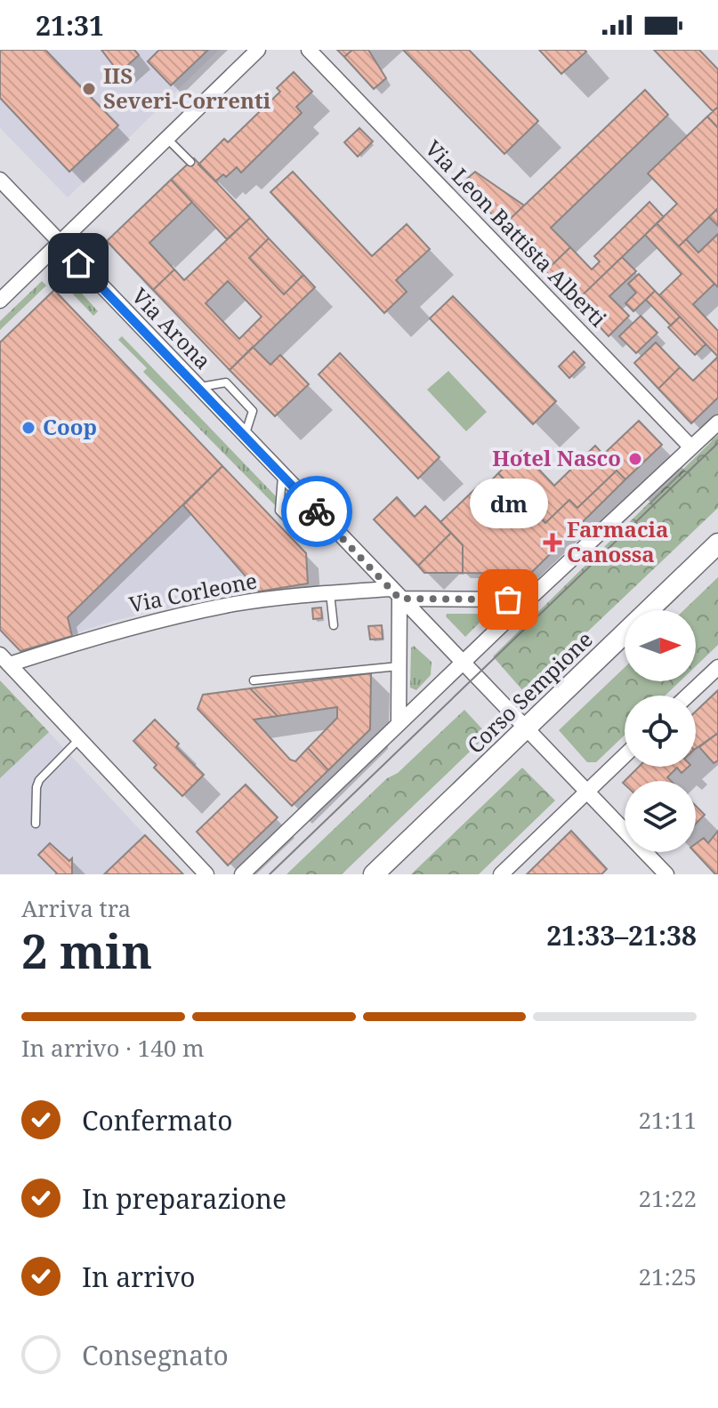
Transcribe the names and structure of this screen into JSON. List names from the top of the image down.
{
  "streets": {
    "main road": ["Corso Sempione"],
    "street": ["Via Leon Battista Alberti", "Via Arona", "Via Corleone"]
  },
  "crossings": [
    ["Via Arona", "Via Corleone"],
    ["Via Arona", "Corso Sempione"]
  ],
  "places": {
    "other": [
      "IIS Severi-Correnti",
      "Coop",
      "Hotel Nasco",
      "dm"
    ],
    "health": ["Farmacia Canossa"]
  },
  "north": "right",
  "page": {
    "status": "21:31",
    "bubble": "dm",
    "heading": ["2 min", "Arriva tra", "21:33–21:38"],
    "bar": "In arrivo · 140 m",
    "list": [
      ["Confermato", "21:11"],
      ["In preparazione", "21:22"],
      ["In arrivo", "21:25"],
      "Consegnato"
    ]
  }
}
